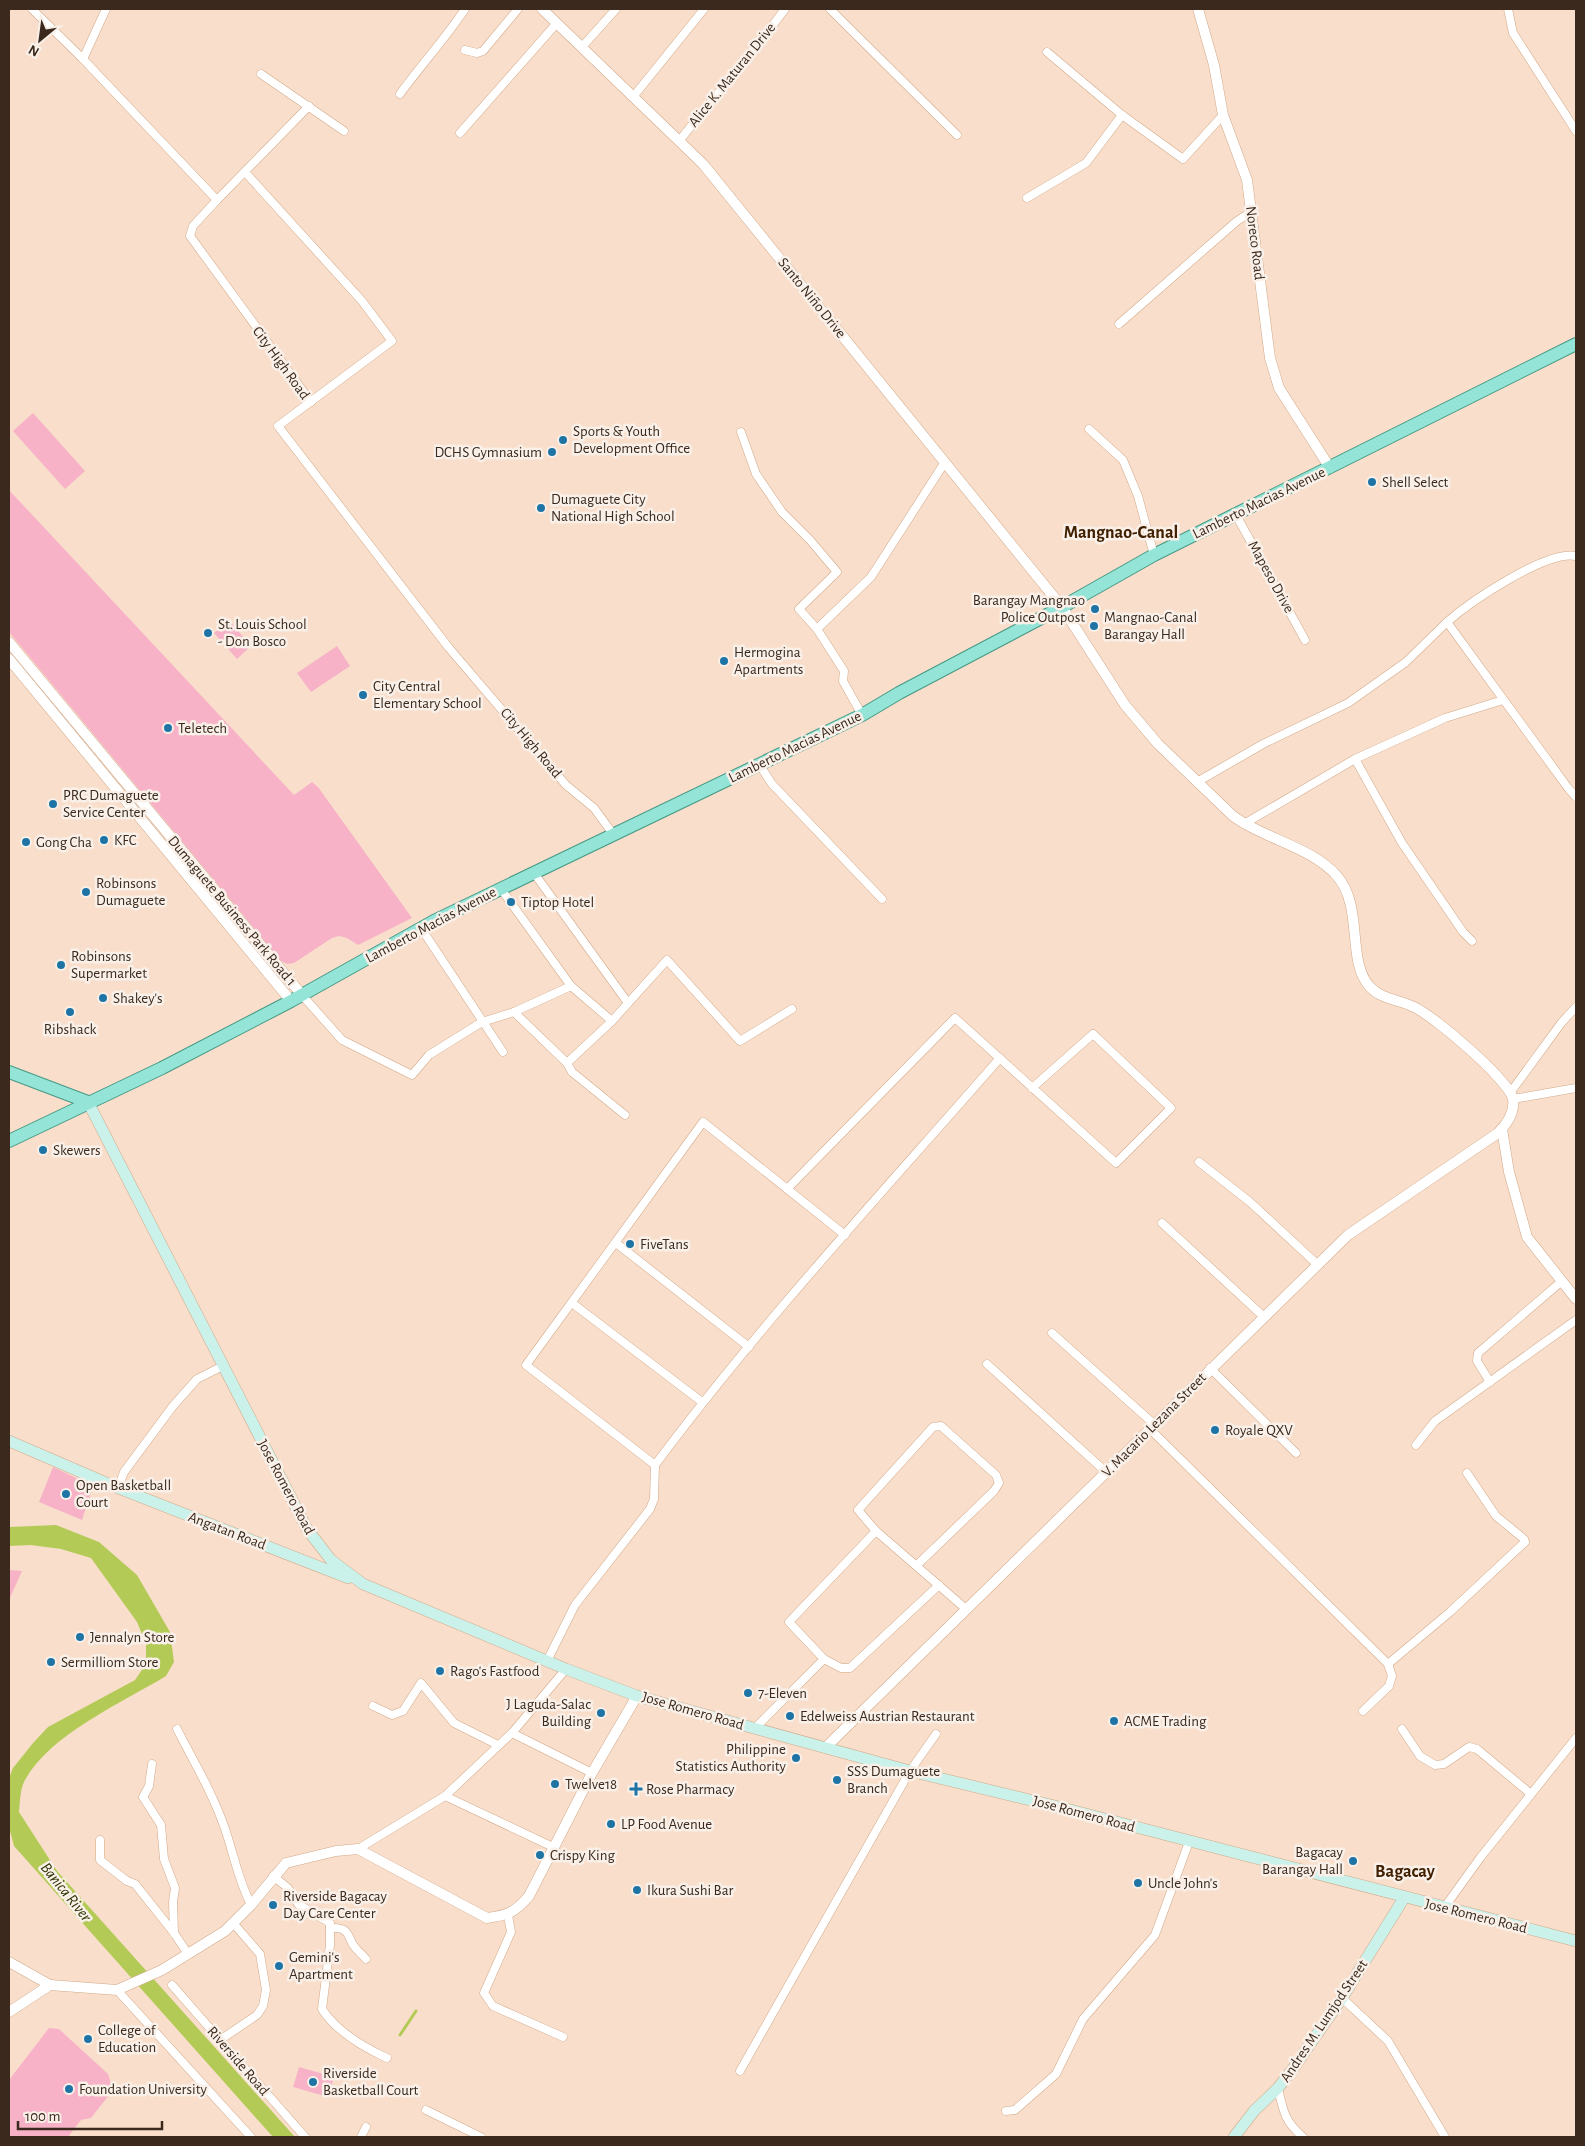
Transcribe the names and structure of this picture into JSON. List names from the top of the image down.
{
  "streets": {
    "main road": [
      "Lamberto Macias Avenue",
      "Jose Romero Road",
      "Angatan Road",
      "Andres M. Lumjod Street"
    ],
    "street": [
      "Alice K. Maturan Drive",
      "Noreco Road",
      "Santo Niño Drive",
      "City High Road",
      "Mapeso Drive",
      "Dumaguete Business Park Road 1",
      "V. Macario Lezana Street",
      "Riverside Road"
    ]
  },
  "crossings": [
    ["Alice K. Maturan Drive", "Santo Niño Drive"],
    ["Noreco Road", "Lamberto Macias Avenue"],
    ["Santo Niño Drive", "Lamberto Macias Avenue"],
    ["City High Road", "Lamberto Macias Avenue"],
    ["Lamberto Macias Avenue", "Mapeso Drive"],
    ["Lamberto Macias Avenue", "Dumaguete Business Park Road 1"],
    ["Lamberto Macias Avenue", "Jose Romero Road"],
    ["V. Macario Lezana Street", "Jose Romero Road"],
    ["Jose Romero Road", "Angatan Road"],
    ["Jose Romero Road", "Andres M. Lumjod Street"]
  ],
  "districts": ["Mangnao-Canal", "Bagacay"],
  "water": ["Banica River"],
  "places": {
    "other": [
      "Sports & Youth Development Office",
      "DCHS Gymnasium",
      "Shell Select",
      "Dumaguete City National High School",
      "Barangay Mangnao Police Outpost",
      "Mangnao-Canal Barangay Hall",
      "St. Louis School - Don Bosco",
      "Hermogina Apartments",
      "City Central Elementary School",
      "Teletech",
      "PRC Dumaguete Service Center",
      "KFC",
      "Gong Cha",
      "Robinsons Dumaguete",
      "Tiptop Hotel",
      "Robinsons Supermarket",
      "Shakey's",
      "Ribshack",
      "Skewers",
      "FiveTans",
      "Royale QXV",
      "Open Basketball Court",
      "Jennalyn Store",
      "Sermilliom Store",
      "Rago's Fastfood",
      "7-Eleven",
      "J Laguda-Salac Building",
      "Edelweiss Austrian Restaurant",
      "ACME Trading",
      "Philippine Statistics Authority",
      "SSS Dumaguete Branch",
      "Twelve18",
      "LP Food Avenue",
      "Crispy King",
      "Bagacay Barangay Hall",
      "Uncle John's",
      "Ikura Sushi Bar",
      "Riverside Bagacay Day Care Center",
      "Gemini's Apartment",
      "College of Education",
      "Riverside Basketball Court",
      "Foundation University"
    ],
    "health": ["Rose Pharmacy"]
  },
  "scale_bar": "100 m",
  "north": "bottom left"
}
